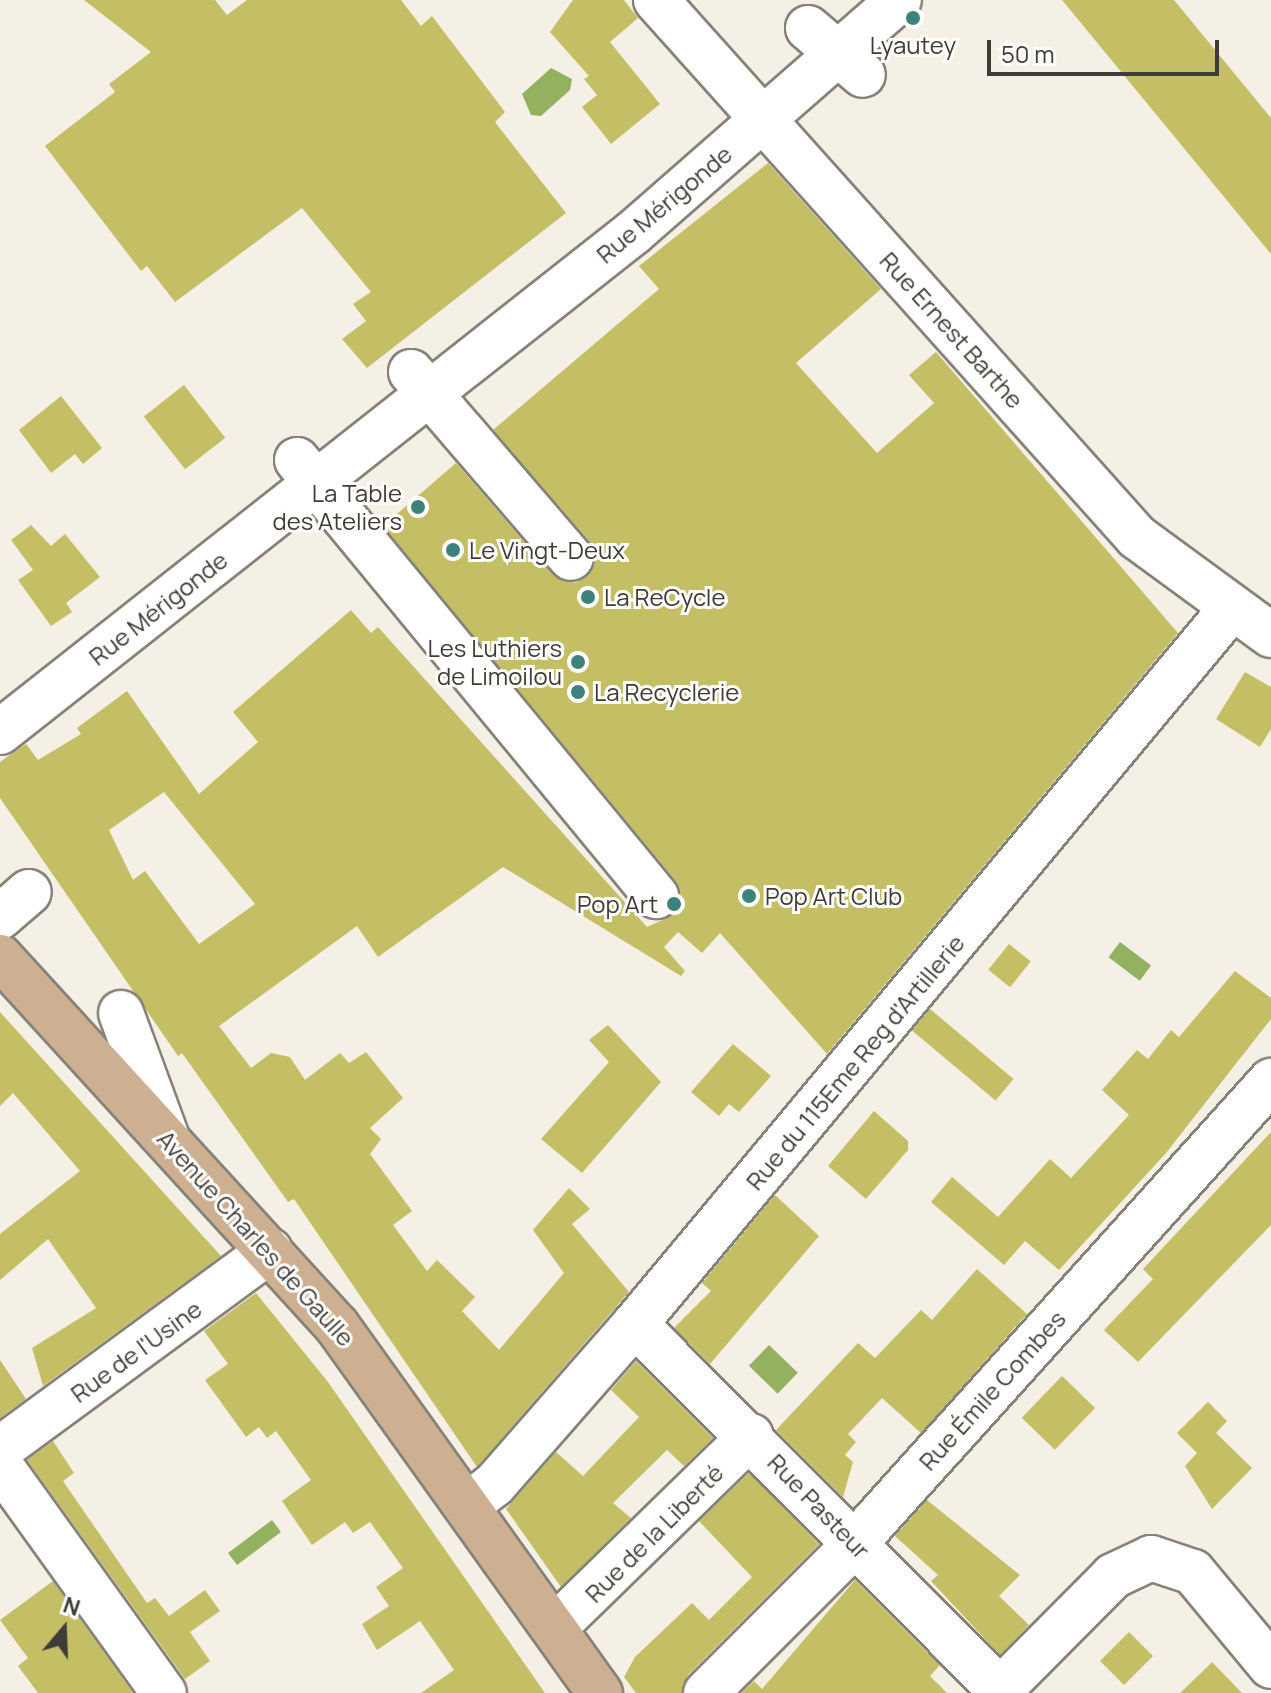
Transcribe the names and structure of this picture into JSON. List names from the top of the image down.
{
  "streets": {
    "main road": ["Avenue Charles de Gaulle"],
    "street": [
      "Rue Mérigonde",
      "Rue Ernest Barthe",
      "Rue du 115Eme Reg d'Artillerie",
      "Rue de l'Usine",
      "Rue Émile Combes",
      "Rue Pasteur",
      "Rue de la Liberté"
    ]
  },
  "crossings": [
    ["Rue Mérigonde", "Rue Ernest Barthe"],
    ["Rue Ernest Barthe", "Rue du 115Eme Reg d'Artillerie"],
    ["Rue du 115Eme Reg d'Artillerie", "Avenue Charles de Gaulle"],
    ["Rue du 115Eme Reg d'Artillerie", "Rue Pasteur"],
    ["Avenue Charles de Gaulle", "Rue de l'Usine"],
    ["Avenue Charles de Gaulle", "Rue de la Liberté"],
    ["Rue Émile Combes", "Rue Pasteur"],
    ["Rue Pasteur", "Rue de la Liberté"]
  ],
  "places": [
    "Lyautey",
    "La Table des Ateliers",
    "Le Vingt-Deux",
    "La ReCycle",
    "Les Luthiers de Limoilou",
    "La Recyclerie",
    "Pop Art Club",
    "Pop Art"
  ],
  "scale_bar": "50 m",
  "north": "top"
}
